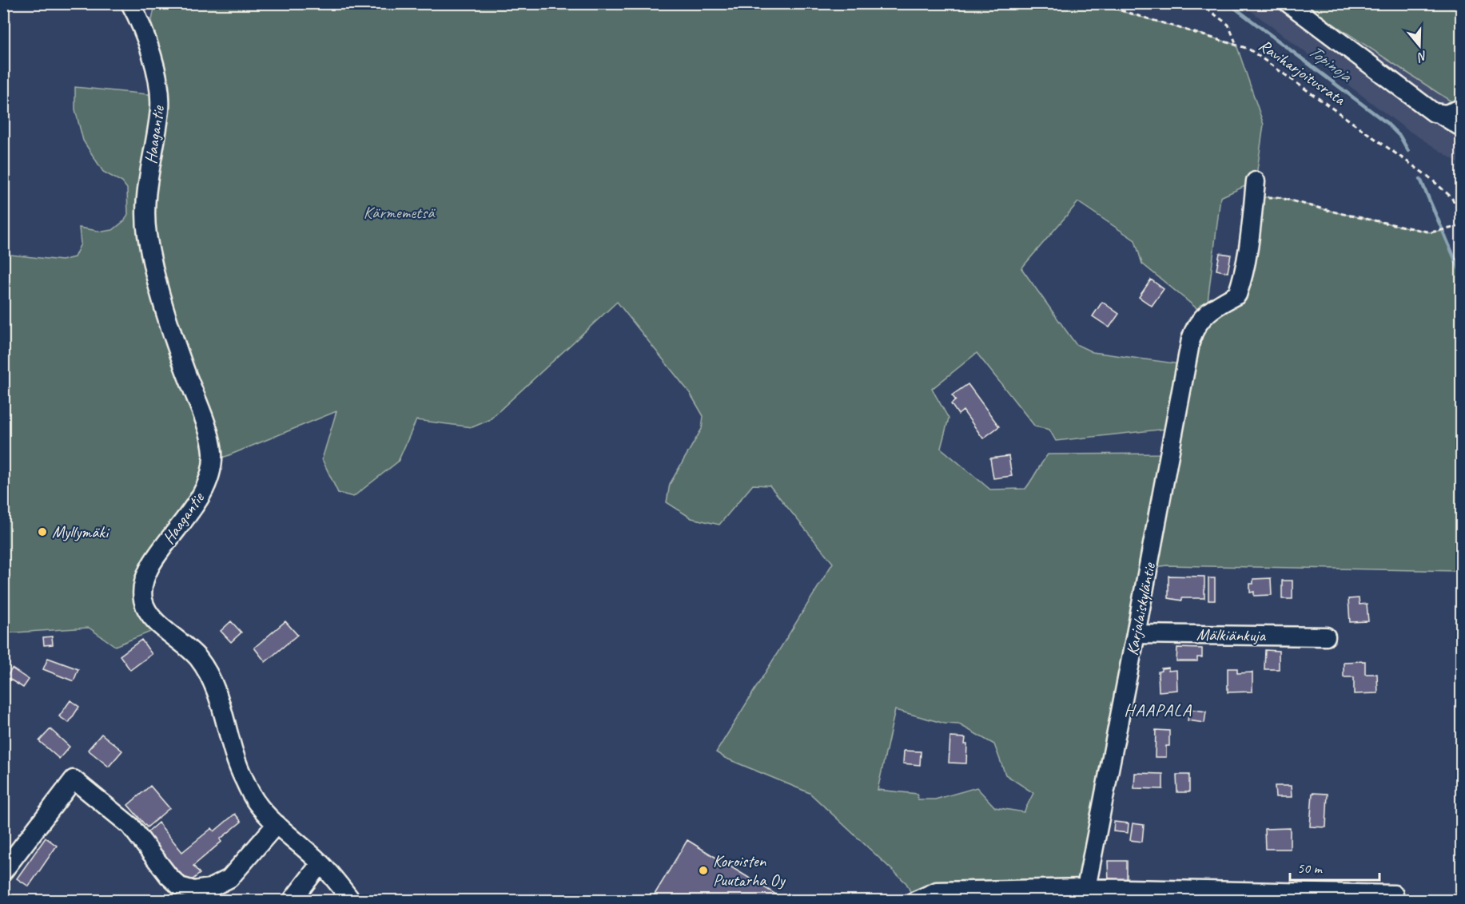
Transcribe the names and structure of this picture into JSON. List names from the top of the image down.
{
  "streets": {
    "street": ["Haagantie", "Karjalaiskyläntie", "Mälkiänkuja"],
    "path": ["Raviharjoitusrata"]
  },
  "crossings": [
    ["Karjalaiskyläntie", "Mälkiänkuja"]
  ],
  "districts": ["HAAPALA"],
  "water": ["Topinoja"],
  "parks": ["Kärmemetsä"],
  "places": ["Myllymäki", "Koroisten Puutarha Oy"],
  "scale_bar": "50 m",
  "north": "bottom"
}
